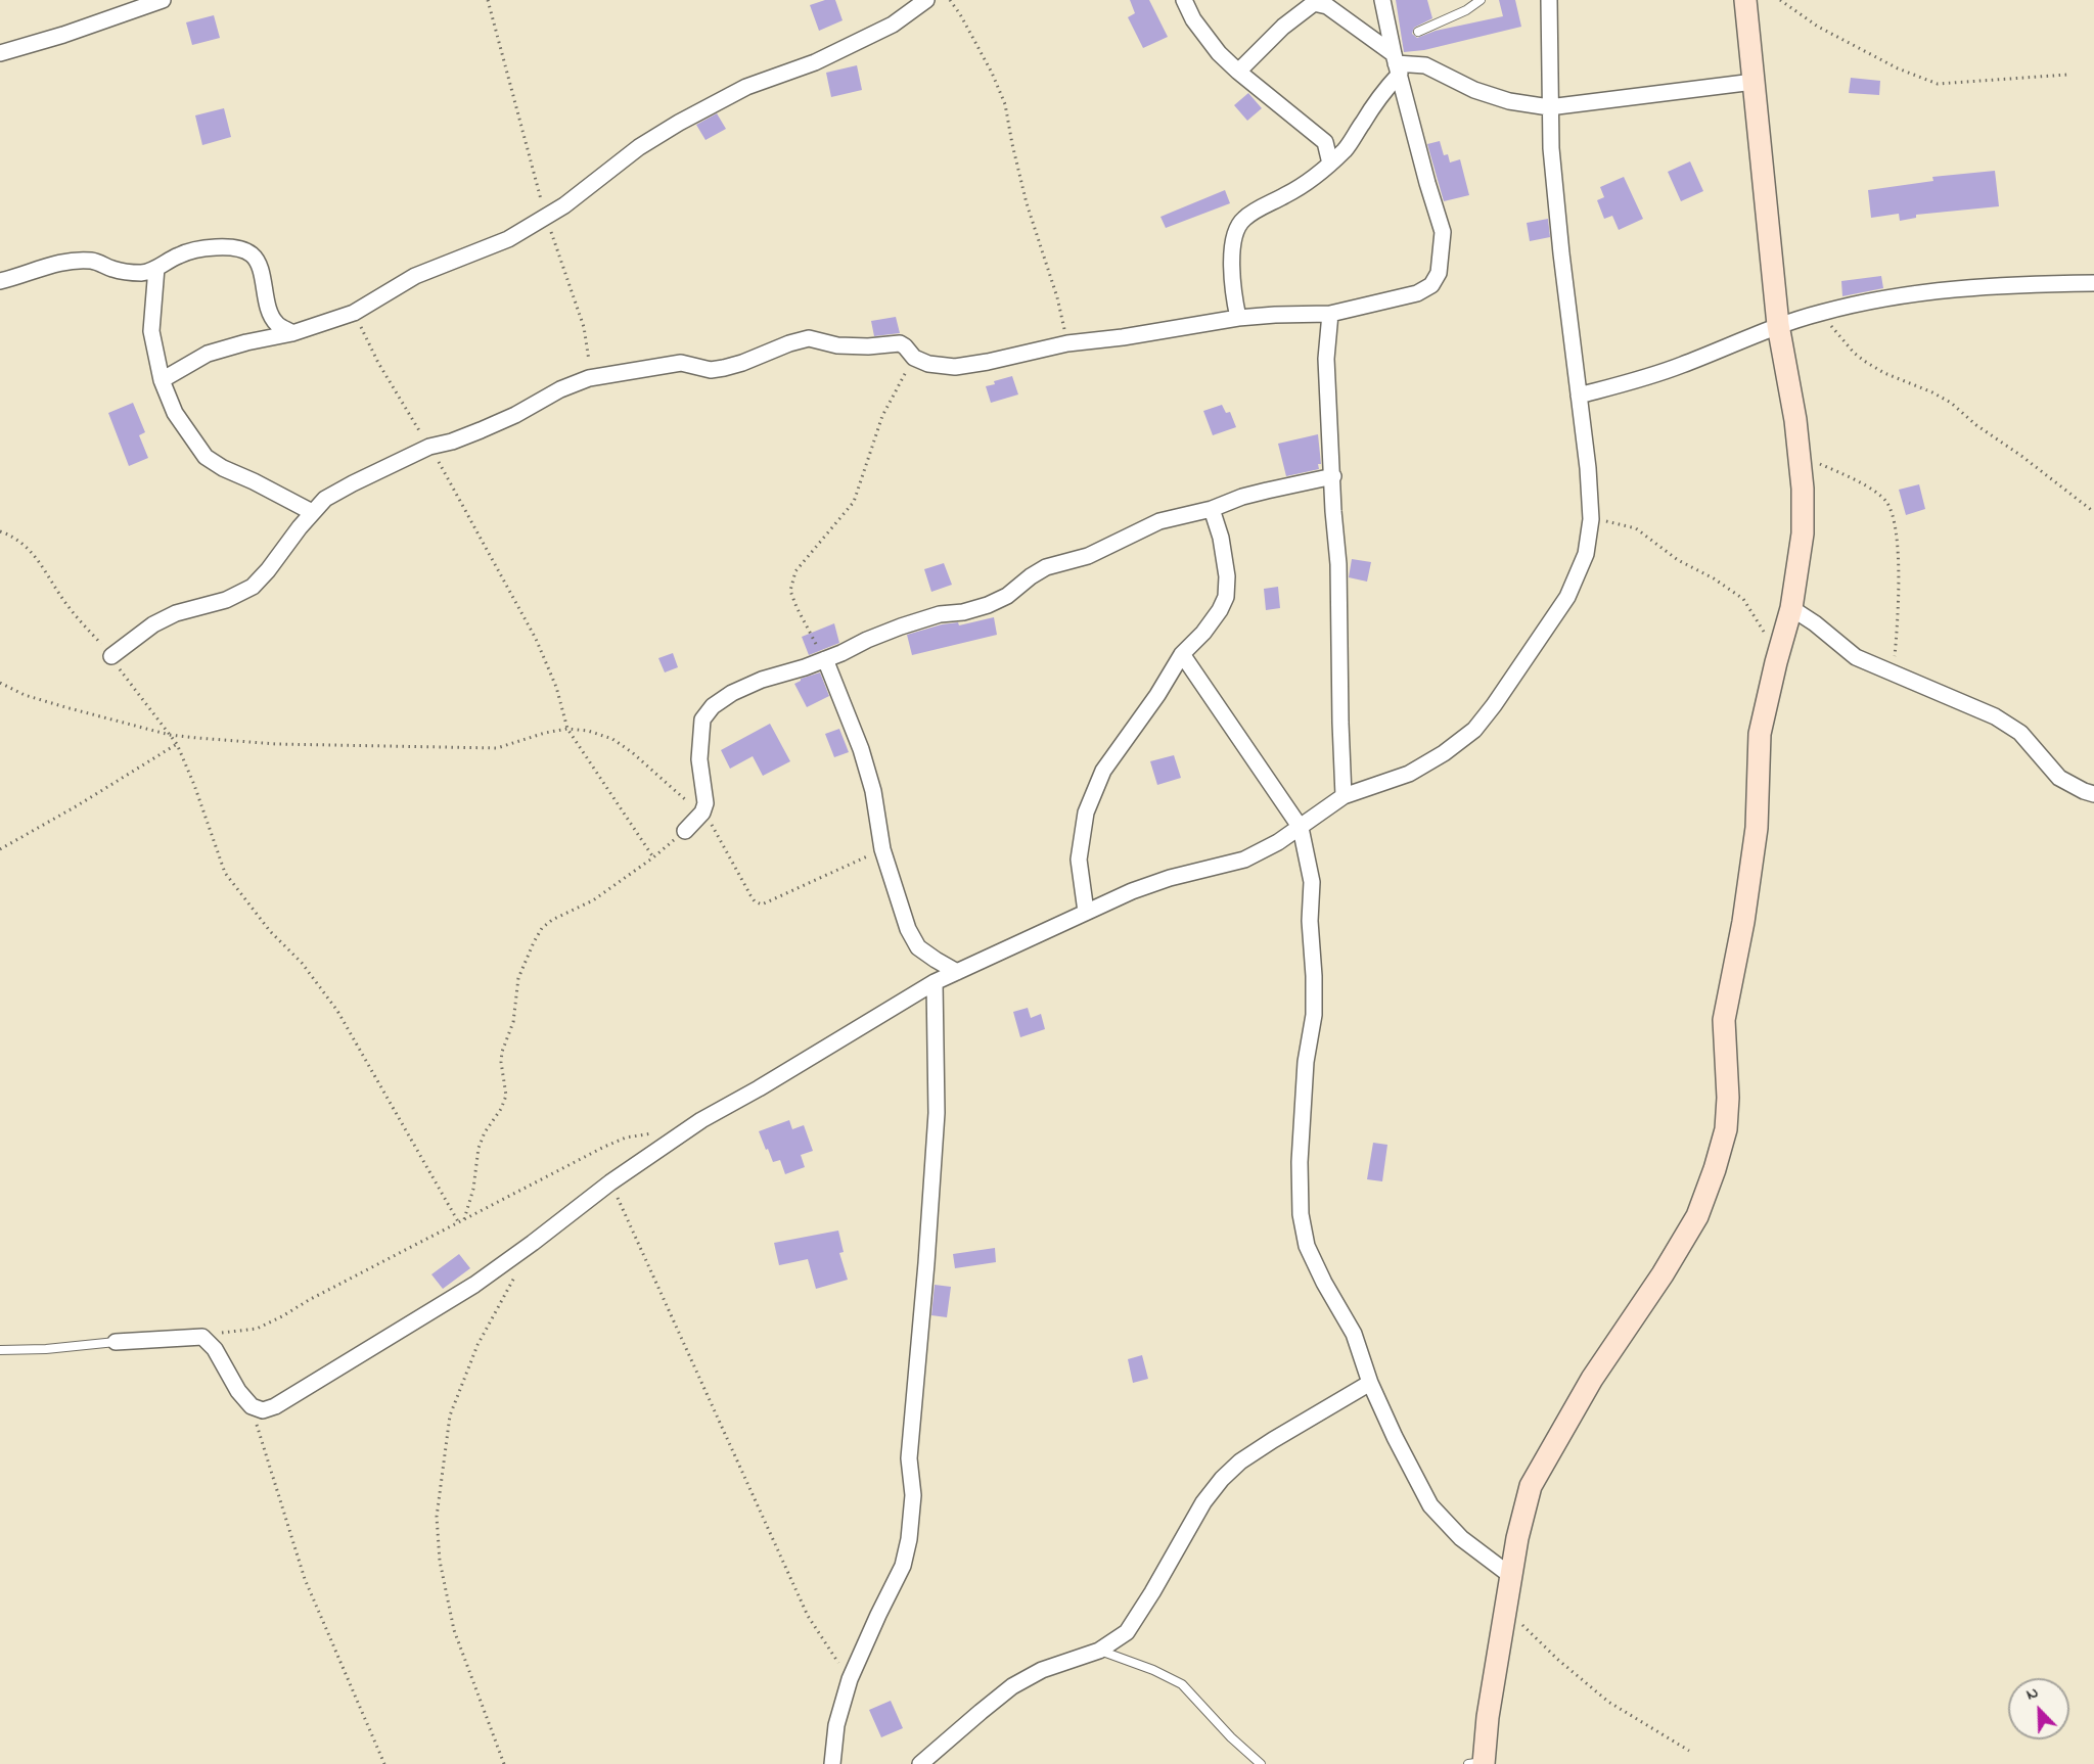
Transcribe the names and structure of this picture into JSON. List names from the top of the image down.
{
  "north": "top left"
}
